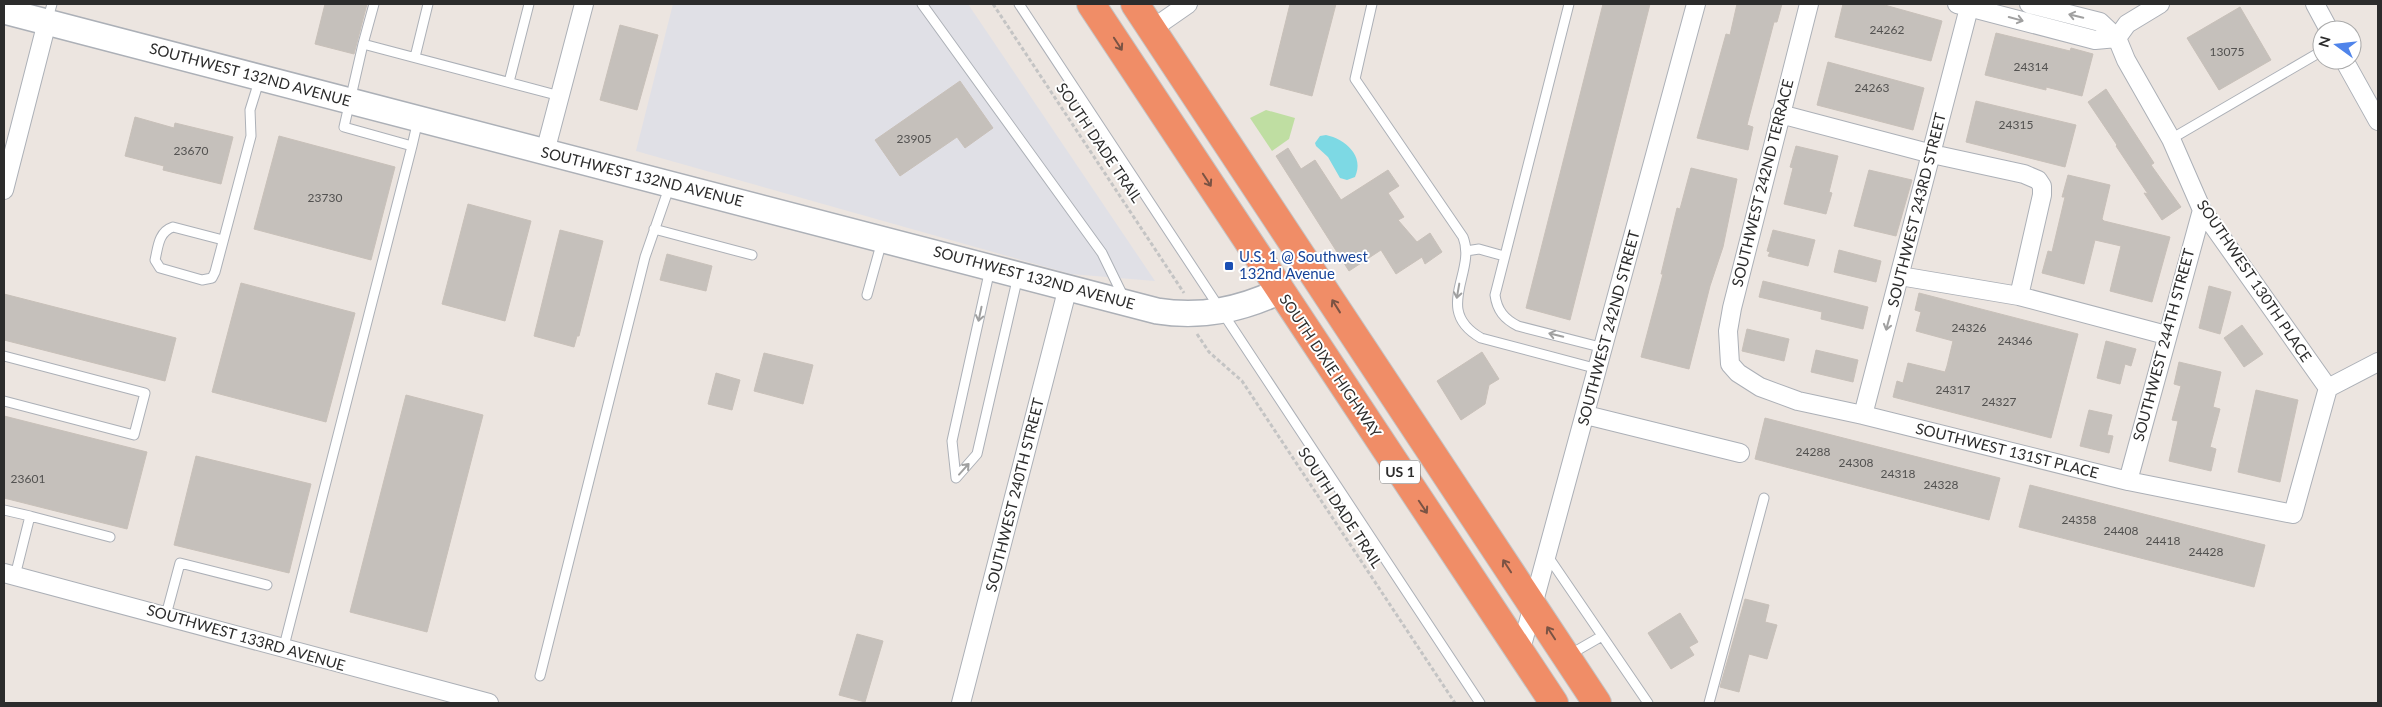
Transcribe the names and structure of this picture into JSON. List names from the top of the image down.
{
  "streets": {
    "highway": ["SOUTH DIXIE HIGHWAY", "US 1"],
    "street": [
      "SOUTHWEST 132ND AVENUE",
      "SOUTHWEST 242ND TERRACE",
      "SOUTHWEST 243RD STREET",
      "SOUTHWEST 130TH PLACE",
      "SOUTHWEST 242ND STREET",
      "SOUTHWEST 244TH STREET",
      "SOUTHWEST 131ST PLACE",
      "SOUTHWEST 240TH STREET",
      "SOUTHWEST 133RD AVENUE"
    ],
    "path": ["SOUTH DADE TRAIL"]
  },
  "crossings": [
    ["SOUTHWEST 132ND AVENUE", "SOUTH DIXIE HIGHWAY"],
    ["SOUTHWEST 132ND AVENUE", "SOUTHWEST 240TH STREET"],
    ["SOUTHWEST 242ND TERRACE", "SOUTHWEST 131ST PLACE"],
    ["SOUTHWEST 243RD STREET", "SOUTHWEST 131ST PLACE"],
    ["SOUTHWEST 130TH PLACE", "SOUTHWEST 244TH STREET"],
    ["SOUTHWEST 130TH PLACE", "SOUTHWEST 131ST PLACE"],
    ["SOUTHWEST 242ND STREET", "SOUTH DIXIE HIGHWAY"],
    ["SOUTHWEST 242ND STREET", "US 1"],
    ["SOUTHWEST 244TH STREET", "SOUTHWEST 131ST PLACE"]
  ],
  "places": {
    "transit": ["U.S. 1 @ Southwest 132nd Avenue"]
  },
  "house_numbers": [
    "24262",
    "13075",
    "24314",
    "24263",
    "24315",
    "23905",
    "23670",
    "23730",
    "24326",
    "24346",
    "24317",
    "24327",
    "24288",
    "24308",
    "24318",
    "23601",
    "24328",
    "24358",
    "24408",
    "24418",
    "24428"
  ],
  "north": "left"
}
